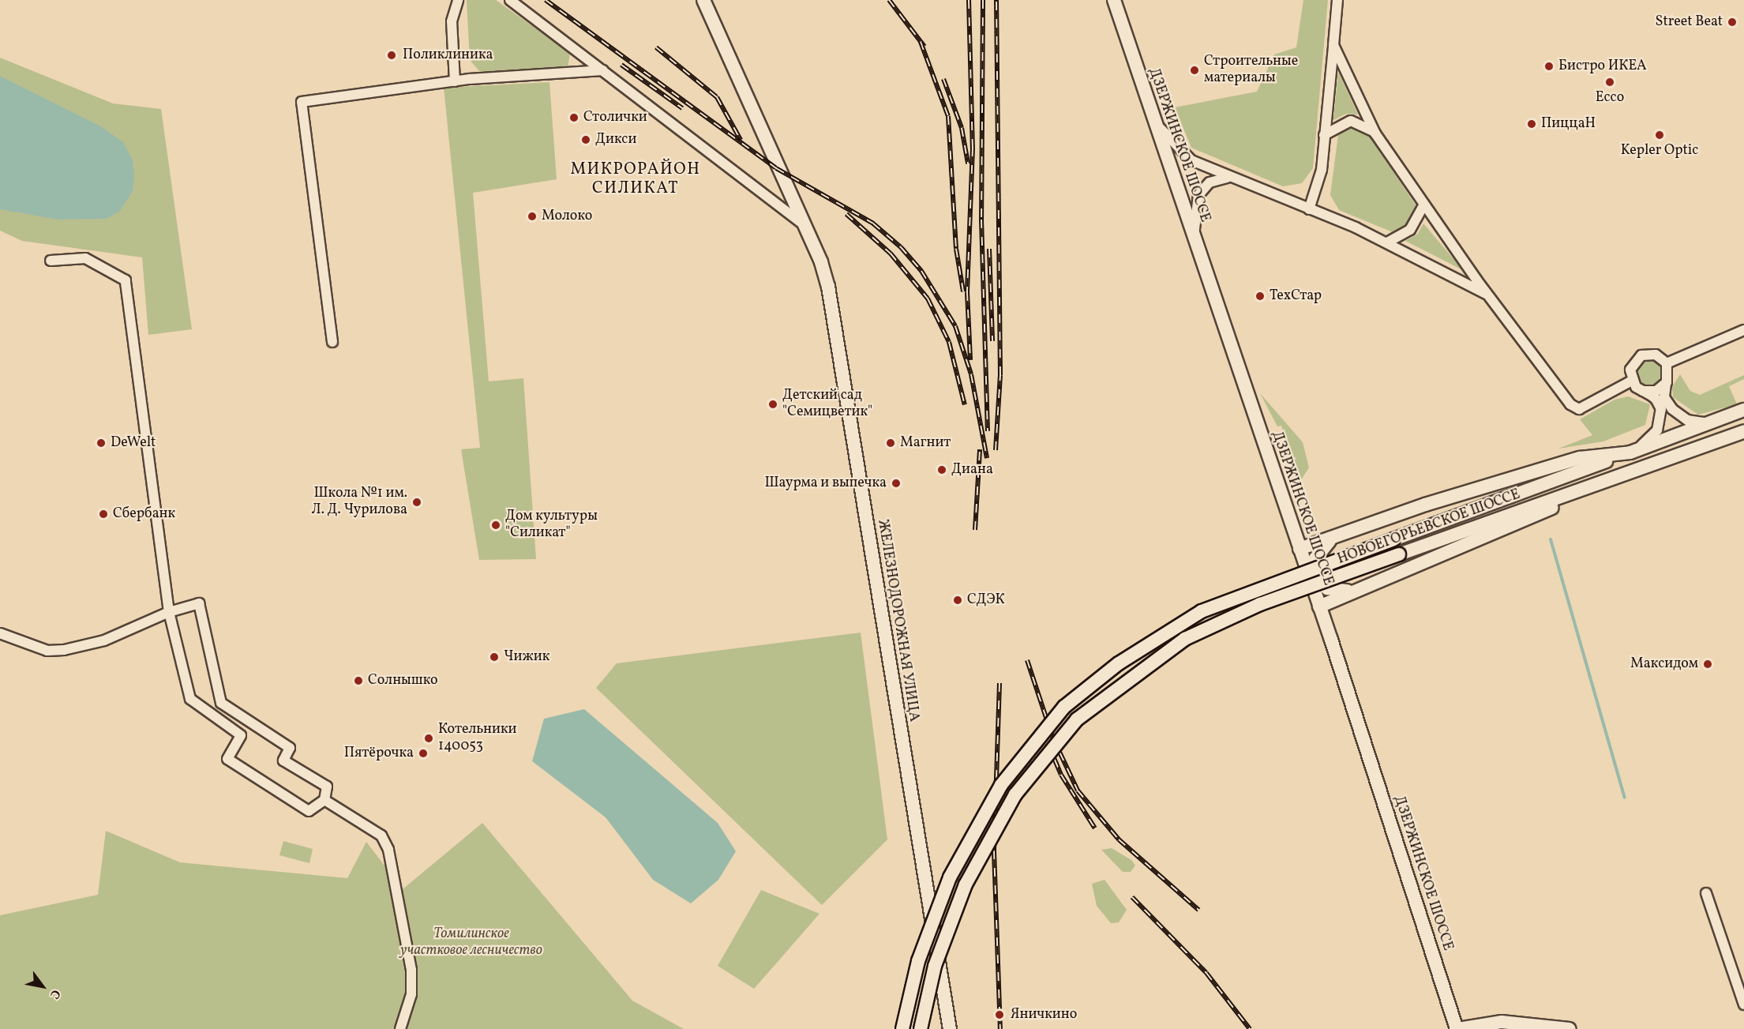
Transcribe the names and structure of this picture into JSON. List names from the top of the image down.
{
  "streets": {
    "main road": ["ДЗЕРЖИНСКОЕ ШОССЕ", "НОВОЕГОРЬЕВСКОЕ ШОССЕ", "ЖЕЛЕЗНОДОРОЖНАЯ УЛИЦА"]
  },
  "districts": ["МИКРОРАЙОН СИЛИКАТ"],
  "parks": ["Томилинское участковое лесничество"],
  "places": [
    "Street Beat",
    "Поликлиника",
    "Бистро ИКЕА",
    "Строительные материалы",
    "Ecco",
    "Столички",
    "ПиццаН",
    "Kepler Optic",
    "Дикси",
    "Молоко",
    "ТехСтар",
    "Детский сад \"Семицветик\"",
    "DeWelt",
    "Магнит",
    "Диана",
    "Шаурма и выпечка",
    "Школа №1 им. Л. Д. Чурилова",
    "Сбербанк",
    "Дом культуры \"Силикат\"",
    "СДЭК",
    "Чижик",
    "Максидом",
    "Солнышко",
    "Котельники 140053",
    "Пятёрочка",
    "Яничкино"
  ],
  "north": "bottom right"
}
